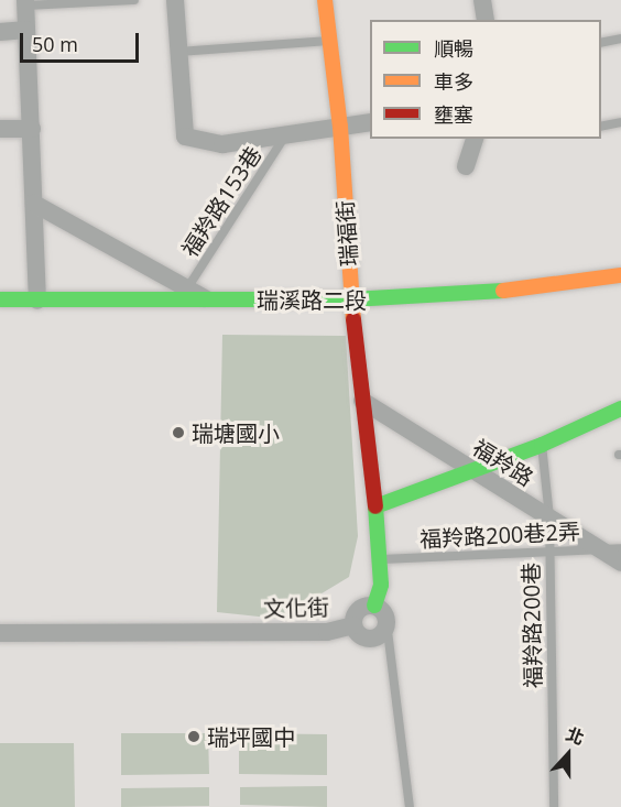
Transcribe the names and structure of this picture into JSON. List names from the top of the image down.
{
  "streets": {
    "street": [
      "瑞福街",
      "瑞溪路二段",
      "福羚路",
      "文化街"
    ],
    "lane": ["福羚路153巷", "福羚路200巷2弄", "福羚路200巷"]
  },
  "crossings": [
    ["瑞福街", "瑞溪路二段"],
    ["瑞福街", "福羚路"],
    ["福羚路", "福羚路200巷2弄"],
    ["福羚路", "福羚路200巷"],
    ["福羚路200巷2弄", "福羚路200巷"]
  ],
  "places": ["瑞塘國小", "瑞坪國中"],
  "legend": ["順暢", "車多", "壅塞"],
  "scale_bar": "50 m",
  "north": "top"
}
